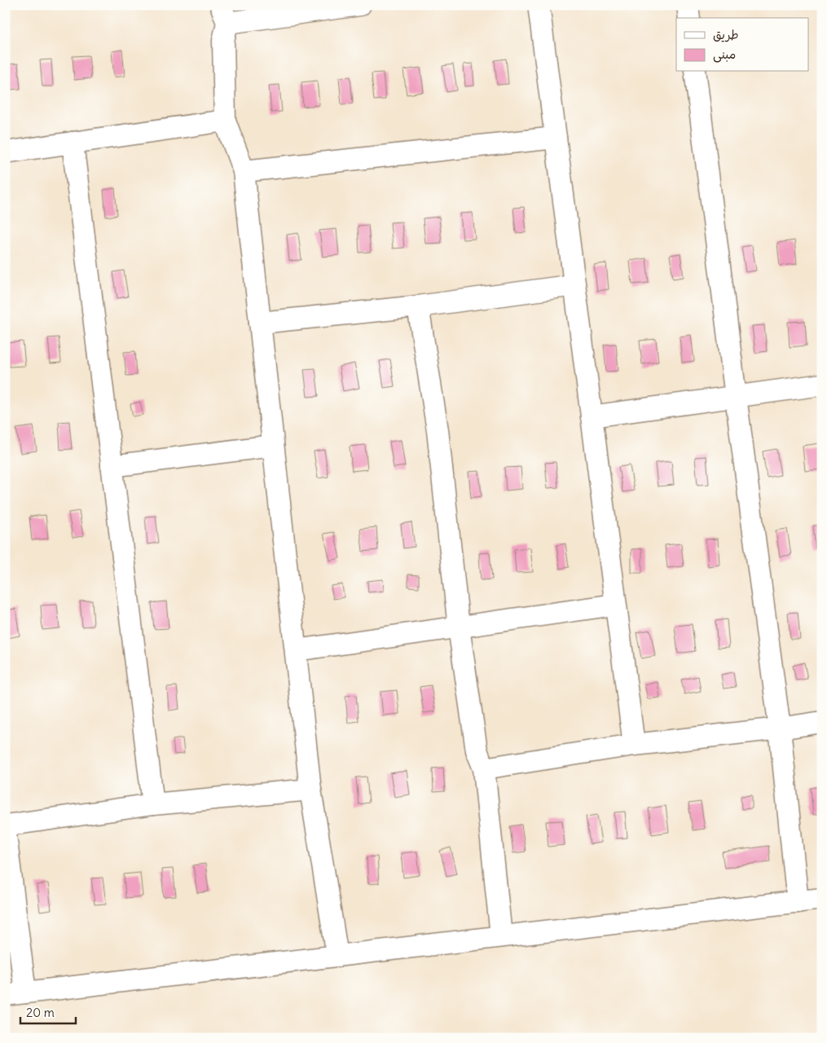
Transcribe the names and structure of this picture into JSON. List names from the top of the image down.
{
  "legend": ["طريق", "مبنى"],
  "scale_bar": "20 m"
}
